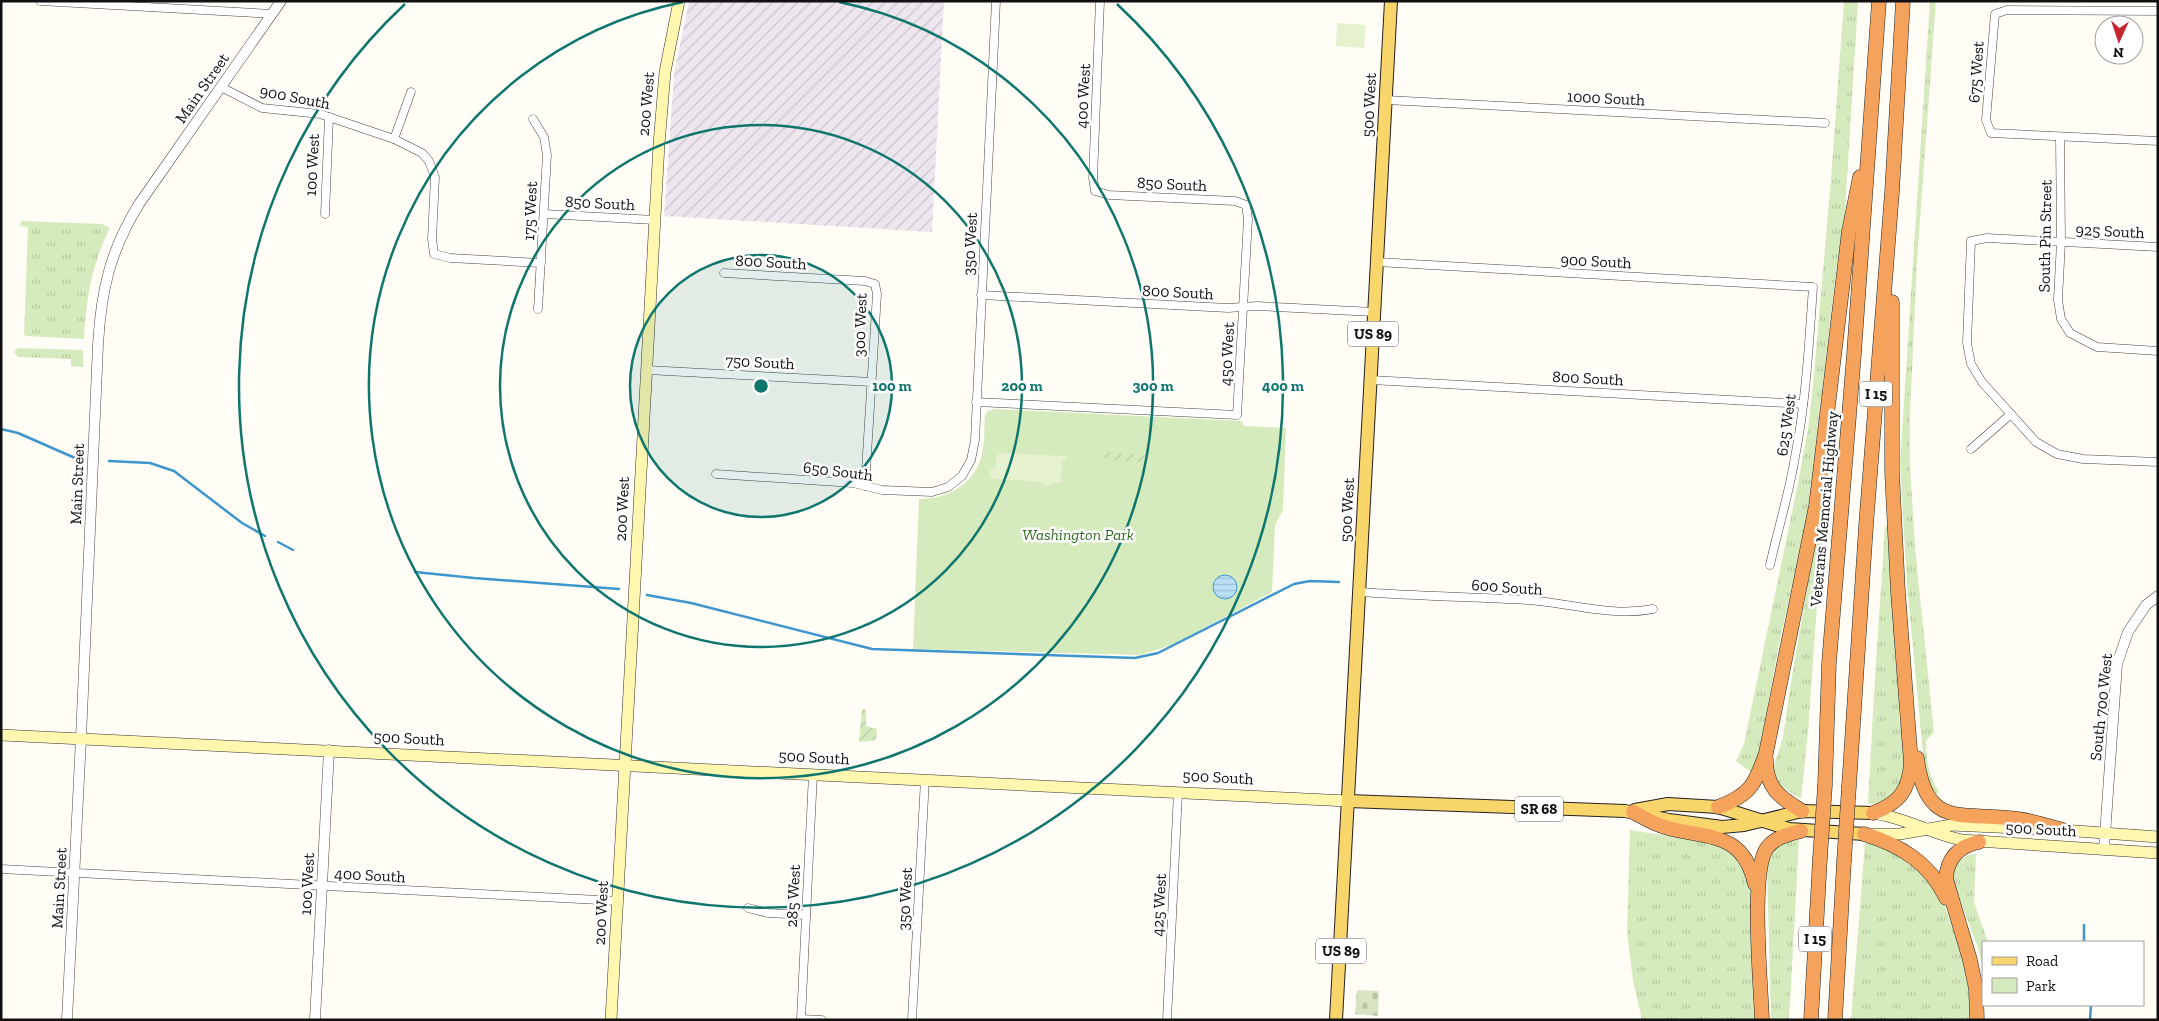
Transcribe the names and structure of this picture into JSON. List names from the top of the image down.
{
  "streets": {
    "highway": ["I 15", "Veterans Memorial Highway"],
    "main road": [
      "200 West",
      "500 West",
      "US 89",
      "500 South",
      "SR 68"
    ],
    "street": [
      "675 West",
      "Main Street",
      "400 West",
      "900 South",
      "1000 South",
      "100 West",
      "850 South",
      "175 West",
      "925 South",
      "South Pin Street",
      "350 West",
      "800 South",
      "300 West",
      "450 West",
      "750 South",
      "625 West",
      "650 South",
      "600 South",
      "South 700 West",
      "400 South",
      "285 West",
      "425 West"
    ]
  },
  "crossings": [
    ["675 West", "South Pin Street"],
    ["Main Street", "900 South"],
    ["Main Street", "500 South"],
    ["Main Street", "400 South"],
    ["400 West", "850 South"],
    ["900 South", "500 West"],
    ["900 South", "100 West"],
    ["900 South", "175 West"],
    ["900 South", "625 West"],
    ["1000 South", "500 West"],
    ["200 West", "850 South"],
    ["200 West", "750 South"],
    ["200 West", "500 South"],
    ["200 West", "400 South"],
    ["500 West", "800 South"],
    ["500 West", "600 South"],
    ["500 West", "500 South"],
    ["100 West", "500 South"],
    ["100 West", "400 South"],
    ["850 South", "175 West"],
    ["850 South", "450 West"],
    ["925 South", "South Pin Street"],
    ["350 West", "800 South"],
    ["350 West", "450 West"],
    ["350 West", "650 South"],
    ["350 West", "500 South"],
    ["800 South", "300 West"],
    ["800 South", "450 West"],
    ["800 South", "625 West"],
    ["300 West", "750 South"],
    ["300 West", "650 South"],
    ["South 700 West", "500 South"],
    ["500 South", "285 West"],
    ["500 South", "425 West"]
  ],
  "parks": ["Washington Park"],
  "legend": ["Road", "Park"],
  "north": "bottom",
  "rings": [
    "100 m",
    "200 m",
    "300 m",
    "400 m"
  ]
}
